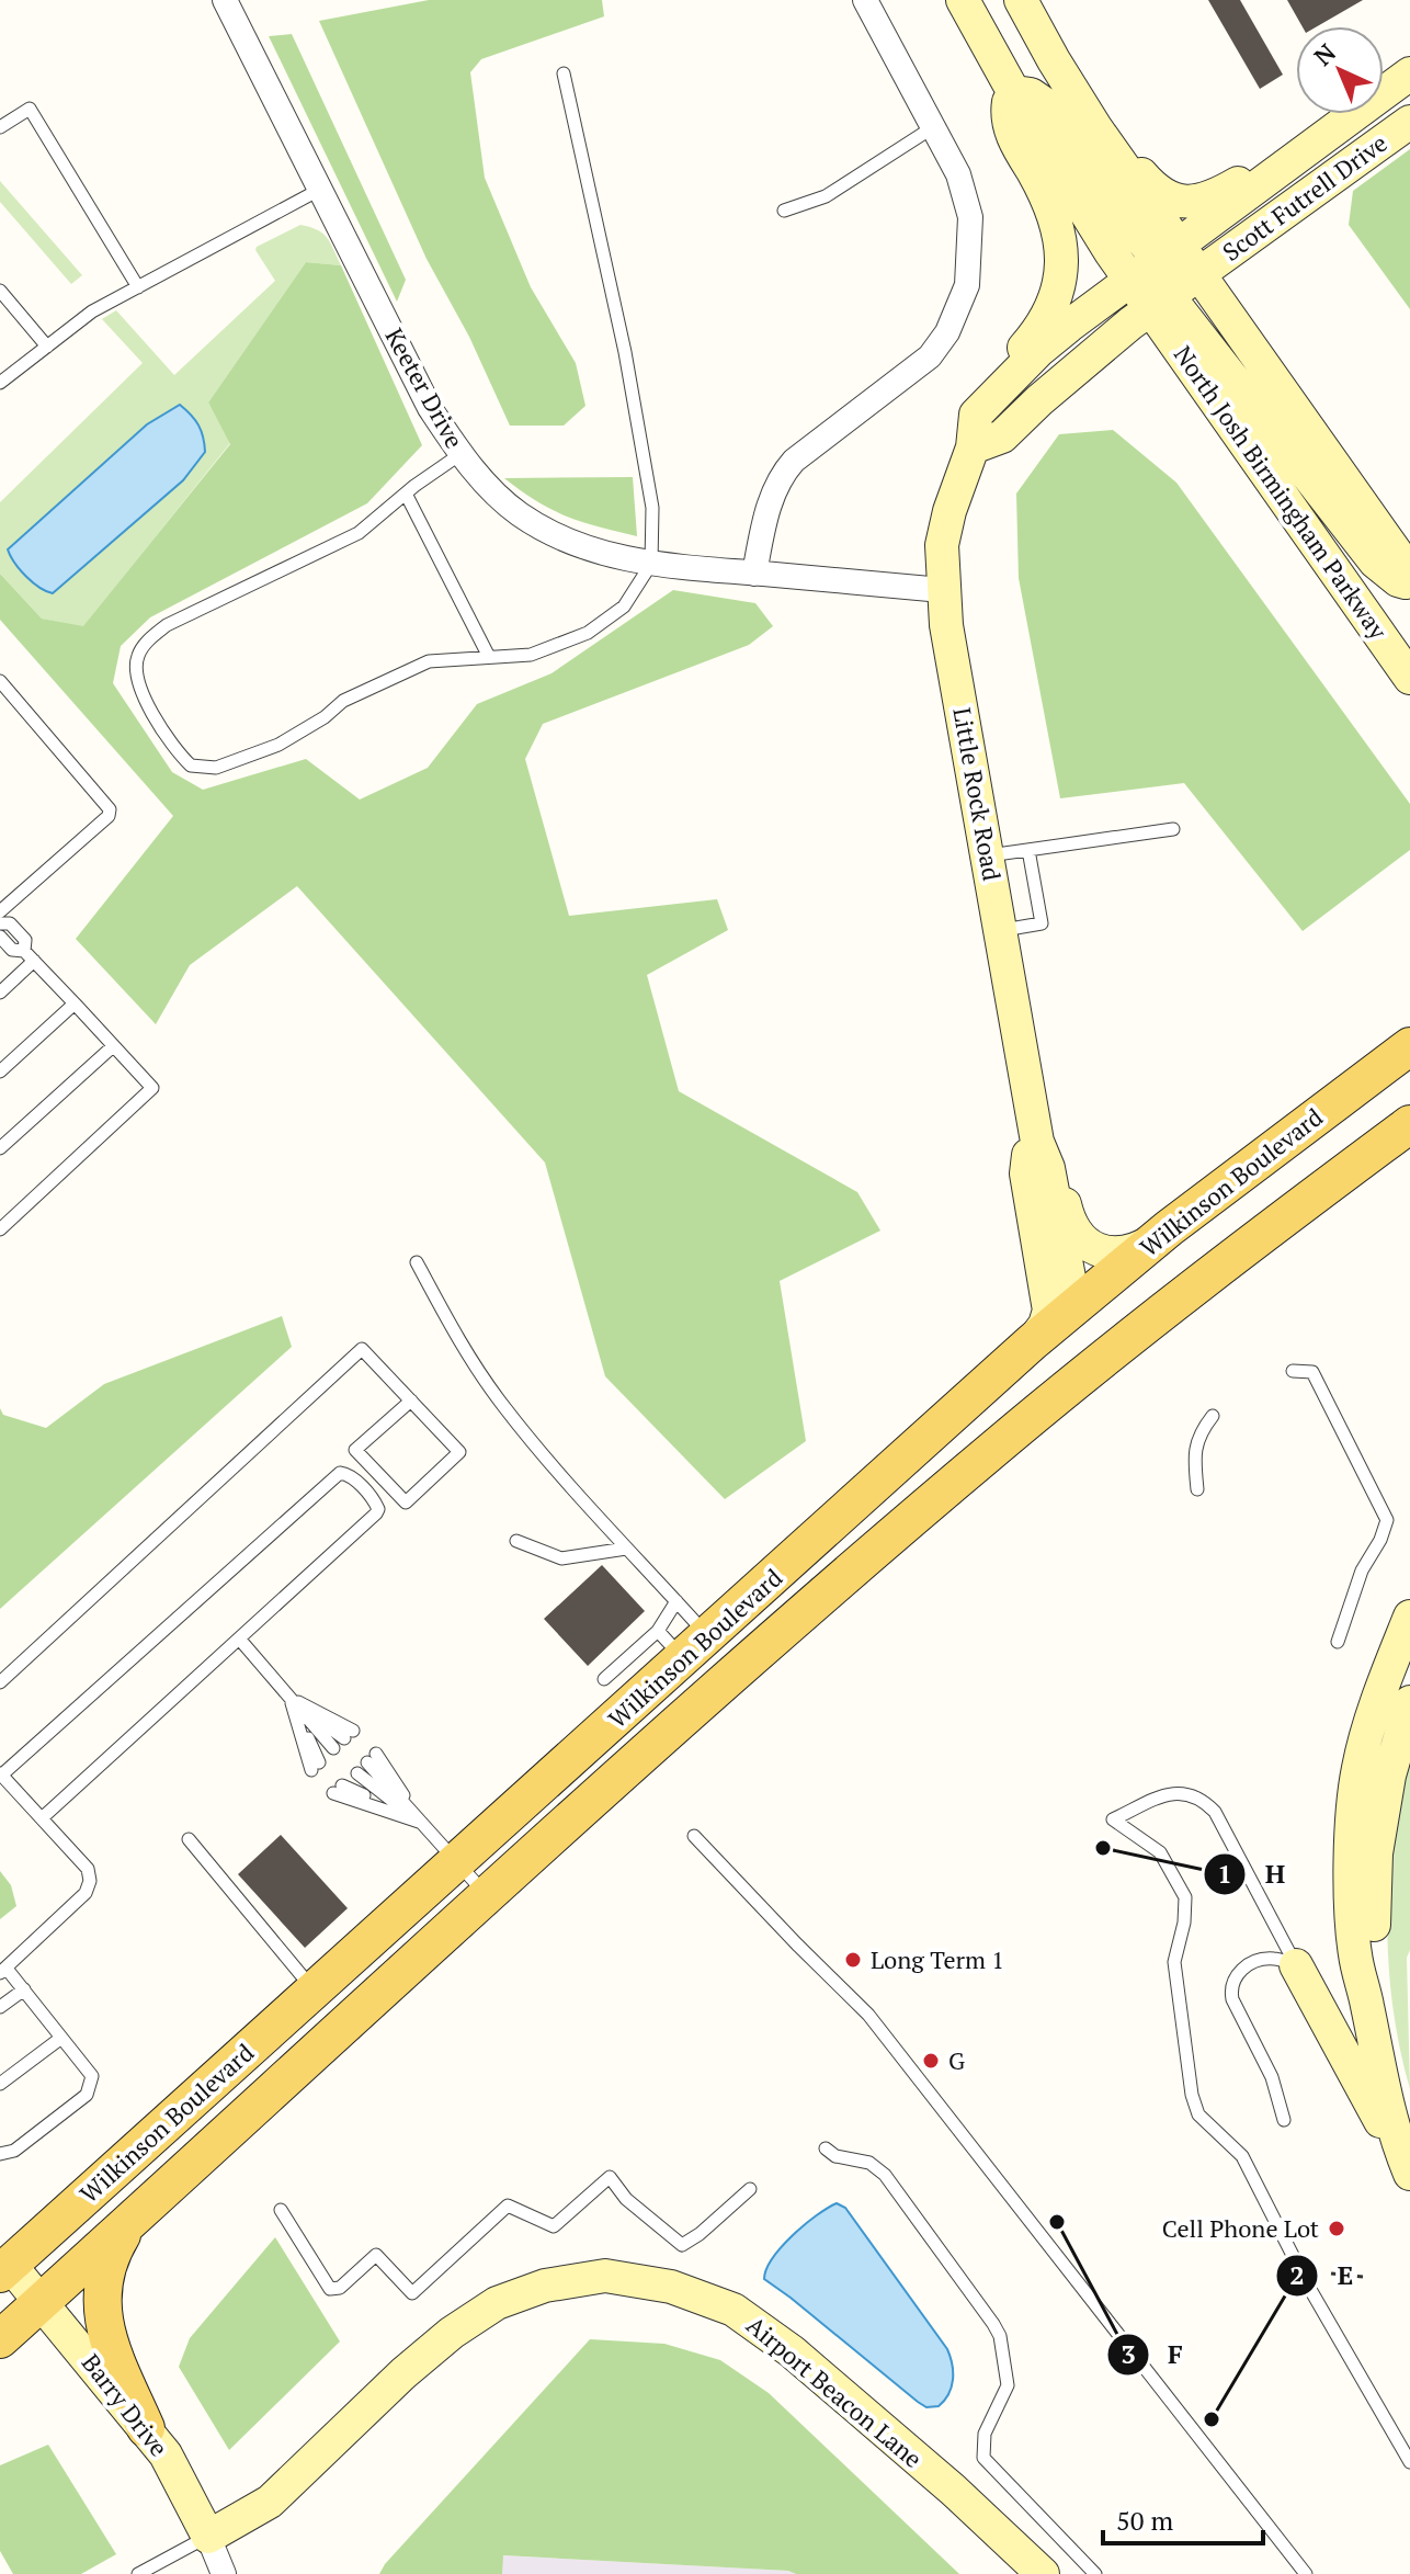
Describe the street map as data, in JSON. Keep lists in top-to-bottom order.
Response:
{
  "streets": {
    "main road": ["Wilkinson Boulevard"],
    "street": [
      "Scott Futrell Drive",
      "Keeter Drive",
      "North Josh Birmingham Parkway",
      "Little Rock Road",
      "Airport Beacon Lane",
      "Barry Drive"
    ]
  },
  "crossings": [
    ["Scott Futrell Drive", "North Josh Birmingham Parkway"],
    ["Scott Futrell Drive", "Little Rock Road"],
    ["Keeter Drive", "Little Rock Road"],
    ["North Josh Birmingham Parkway", "Little Rock Road"],
    ["Little Rock Road", "Wilkinson Boulevard"],
    ["Wilkinson Boulevard", "Barry Drive"],
    ["Airport Beacon Lane", "Barry Drive"]
  ],
  "places": [
    "H",
    "Long Term 1",
    "G",
    "F",
    "Cell Phone Lot",
    "E"
  ],
  "scale_bar": "50 m",
  "north": "top left"
}
